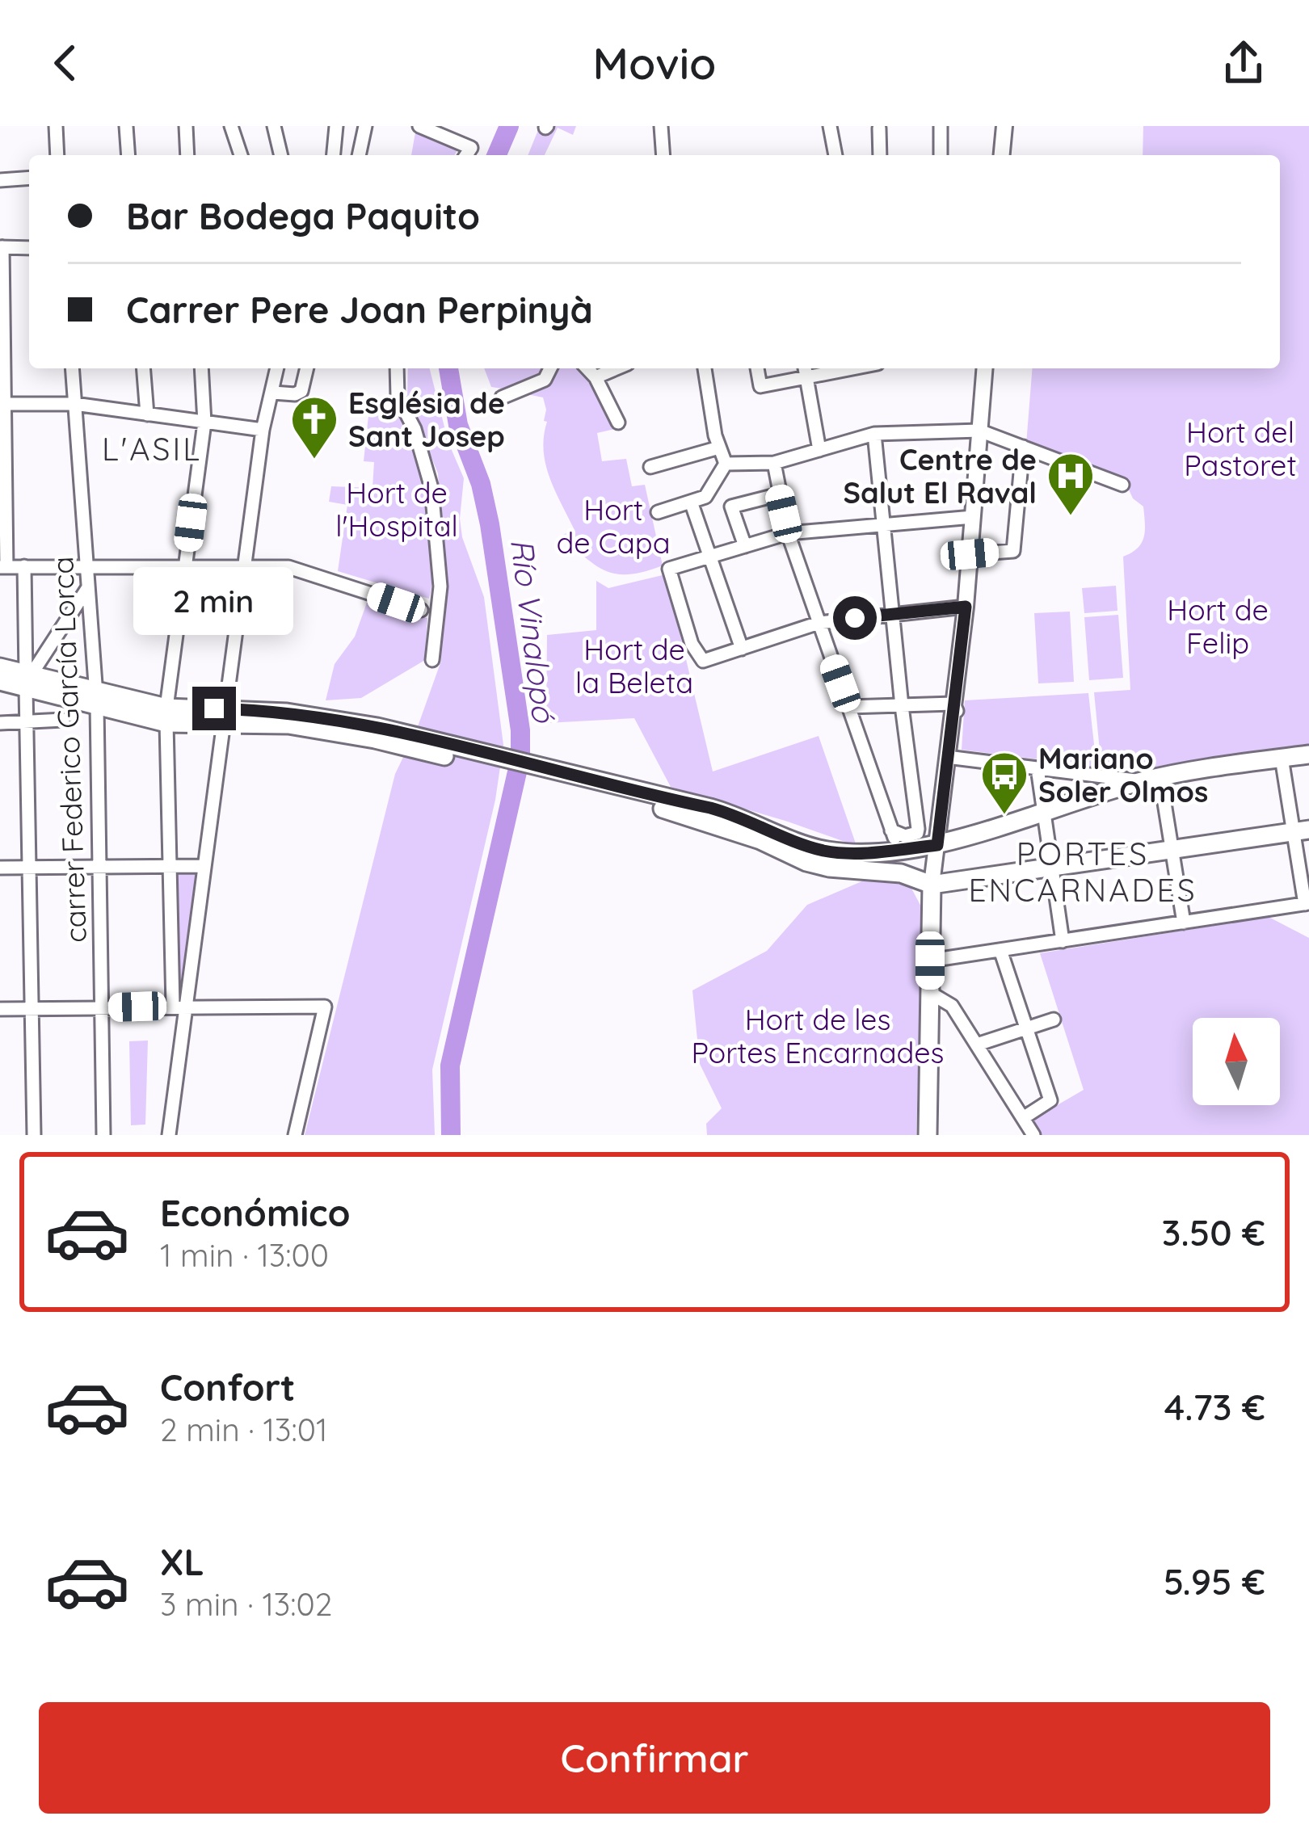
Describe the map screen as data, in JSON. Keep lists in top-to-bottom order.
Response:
{
  "streets": {
    "street": ["carrer Federico García Lorca"]
  },
  "districts": ["L'ASIL", "PORTES ENCARNADES"],
  "water": ["Río Vinalopó"],
  "parks": [
    "Hort del Pastoret",
    "Hort de l'Hospital",
    "Hort de Capa",
    "Hort de Felip",
    "Hort de la Beleta",
    "Hort de les Portes Encarnades"
  ],
  "places": {
    "church": ["Església de Sant Josep"],
    "hospital": ["Centre de Salut El Raval"],
    "bus stop": ["Mariano Soler Olmos"]
  },
  "north": "top",
  "page": {
    "header": "Movio",
    "banner": ["Bar Bodega Paquito", "Carrer Pere Joan Perpinyà"],
    "bubble": "2 min",
    "list": [
      {
        "name": "Económico",
        "note": "1 min · 13:00",
        "value": "3.50 €"
      },
      {
        "name": "Confort",
        "note": "2 min · 13:01",
        "value": "4.73 €"
      },
      {
        "name": "XL",
        "note": "3 min · 13:02",
        "value": "5.95 €"
      }
    ],
    "buttons": "Confirmar"
  }
}
